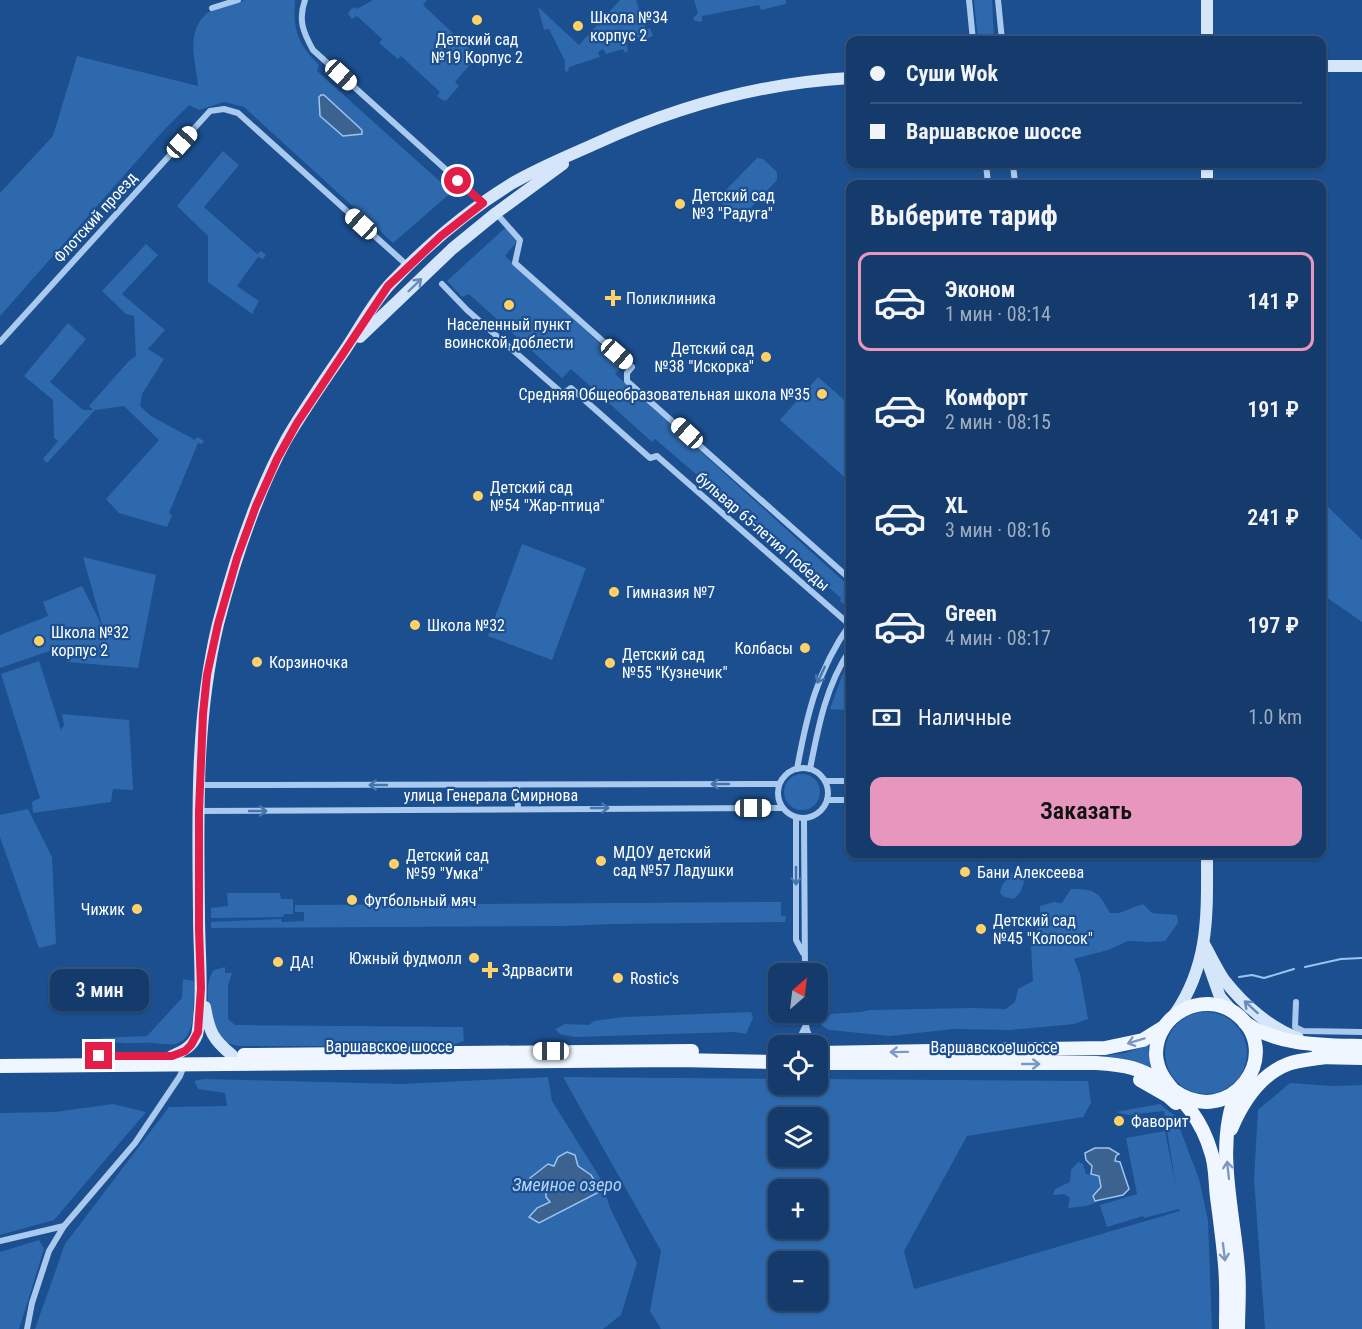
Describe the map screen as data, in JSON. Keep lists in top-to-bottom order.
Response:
{
  "streets": {
    "main road": ["Варшавское шоссе"],
    "street": ["Флотский проезд", "бульвар 65-летия Победы", "улица Генерала Смирнова"]
  },
  "water": ["Змеиное озеро"],
  "places": {
    "other": [
      "Детский сад №19 Корпус 2",
      "Школа №34 корпус 2",
      "Детский сад №3 \"Радуга\"",
      "Населенный пункт воинской доблести",
      "Детский сад №38 \"Искорка\"",
      "Средняя Общеобразовательная школа №35",
      "Детский сад №54 \"Жар-птица\"",
      "Гимназия №7",
      "Школа №32",
      "Школа №32 корпус 2",
      "Колбасы",
      "Корзиночка",
      "Детский сад №55 \"Кузнечик\"",
      "МДОУ детский сад №57 Ладушки",
      "Детский сад №59 \"Умка\"",
      "Бани Алексеева",
      "Футбольный мяч",
      "Чижик",
      "Детский сад №45 \"Колосок\"",
      "Южный фудмолл",
      "ДА!",
      "Rostic's",
      "Фаворит"
    ],
    "health": ["Поликлиника", "Здрвасити"]
  },
  "north": "top right",
  "page": {
    "banner": ["Суши Wok", "Варшавское шоссе"],
    "heading": "Выберите тариф",
    "list": [
      {
        "name": "Эконом",
        "note": "1 мин · 08:14",
        "value": "141 ₽"
      },
      {
        "name": "Комфорт",
        "note": "2 мин · 08:15",
        "value": "191 ₽"
      },
      {
        "name": "XL",
        "note": "3 мин · 08:16",
        "value": "241 ₽"
      },
      {
        "name": "Green",
        "note": "4 мин · 08:17",
        "value": "197 ₽"
      }
    ],
    "pay": ["Наличные", "1.0 km"],
    "buttons": "Заказать",
    "map_buttons": ["+", "−"],
    "bubble": "3 мин"
  }
}
